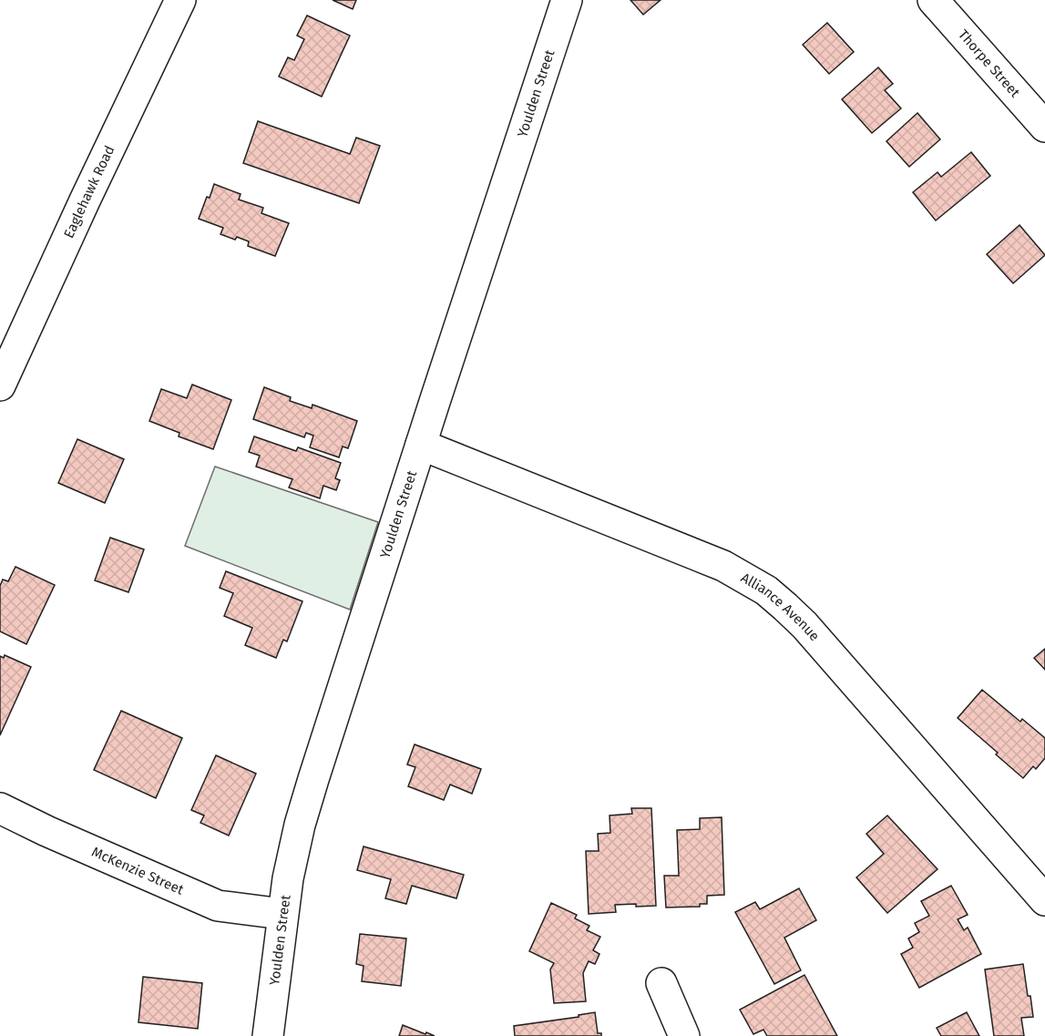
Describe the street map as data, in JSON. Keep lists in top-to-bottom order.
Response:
{
  "streets": {
    "street": [
      "Thorpe Street",
      "Youlden Street",
      "Eaglehawk Road",
      "Alliance Avenue",
      "McKenzie Street"
    ]
  },
  "crossings": [
    ["Youlden Street", "Alliance Avenue"],
    ["Youlden Street", "McKenzie Street"]
  ]
}
